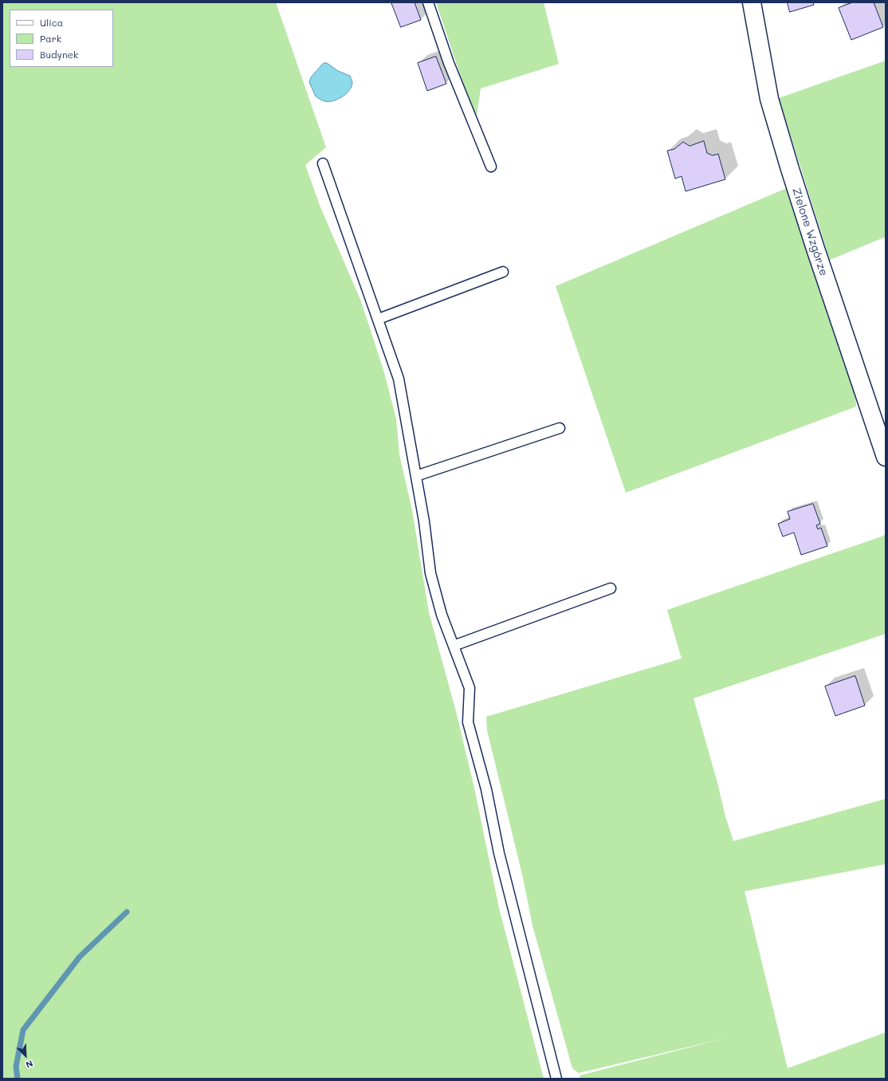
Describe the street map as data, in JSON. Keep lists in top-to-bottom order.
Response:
{
  "streets": {
    "street": ["Zielone Wzgórze"]
  },
  "legend": ["Ulica", "Park", "Budynek"],
  "north": "bottom right"
}
